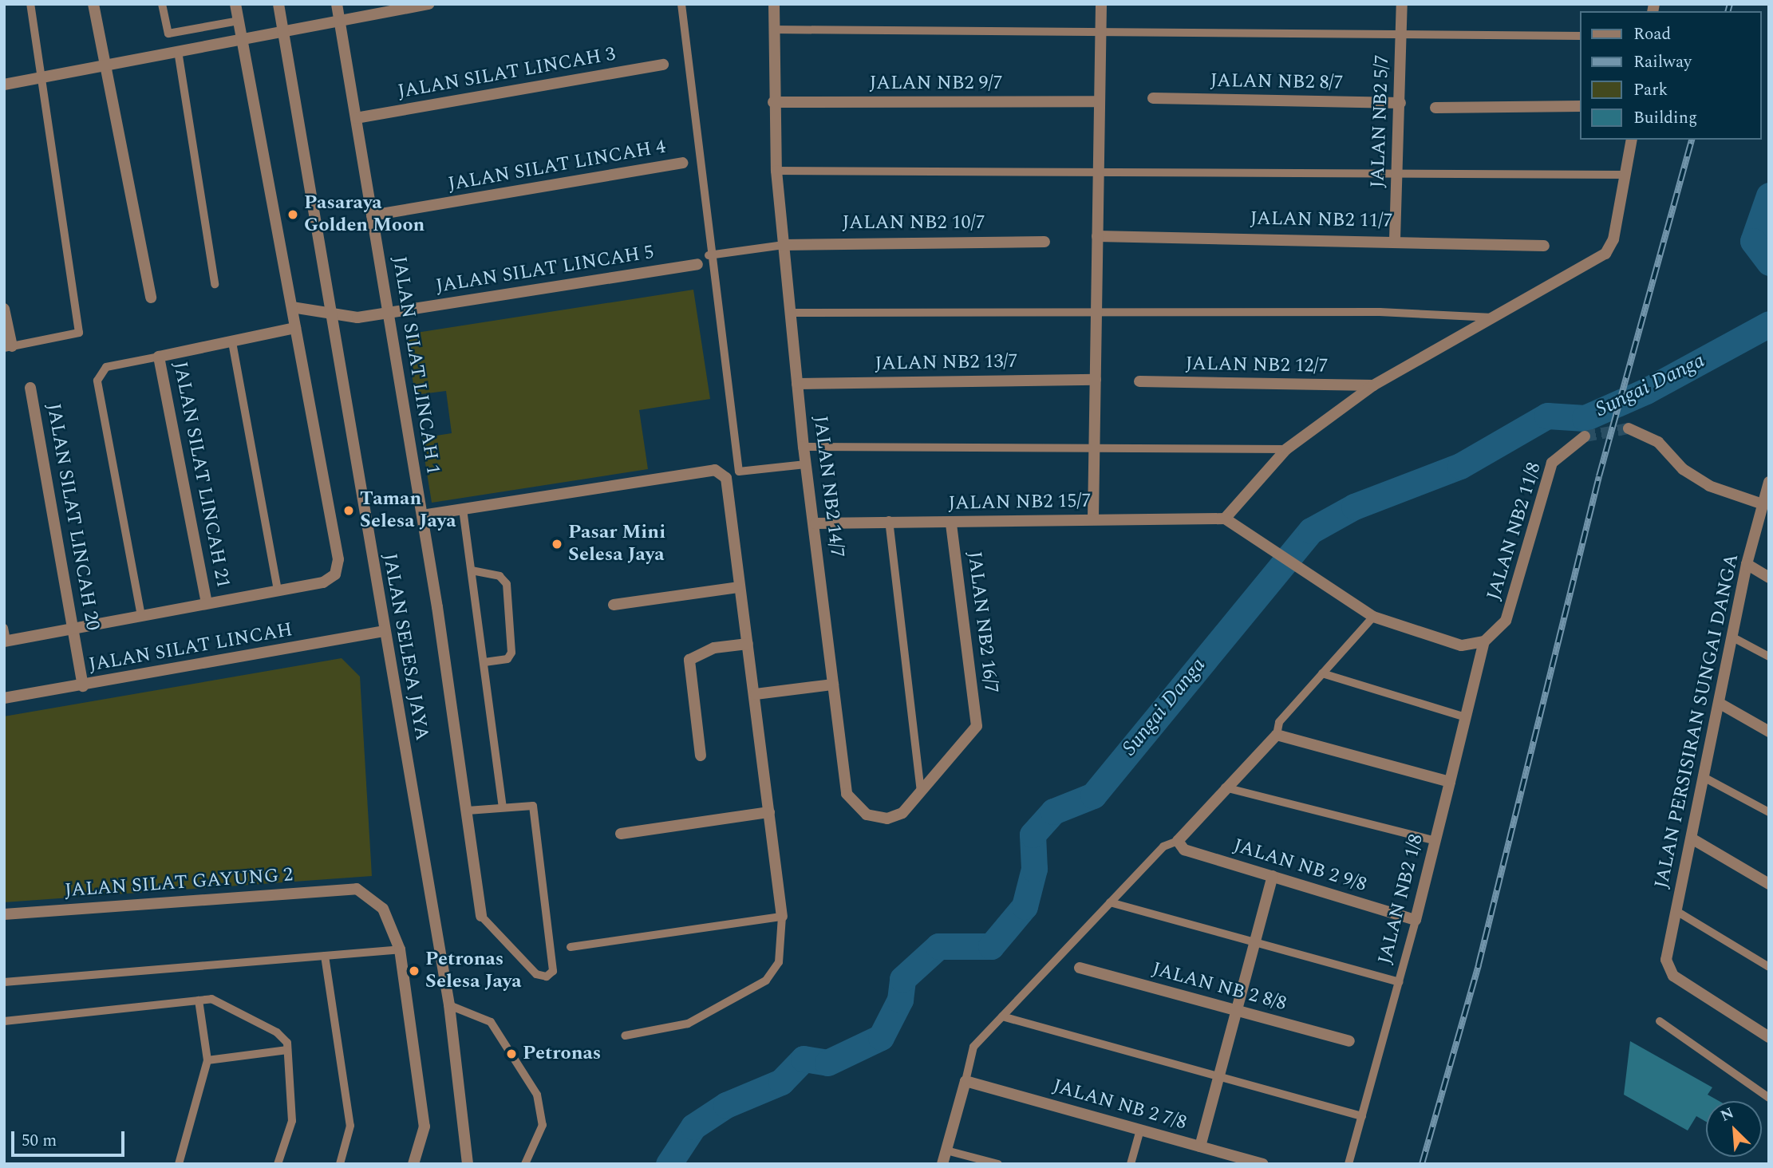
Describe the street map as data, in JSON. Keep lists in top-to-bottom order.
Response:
{
  "streets": {
    "street": [
      "JALAN SILAT LINCAH 3",
      "JALAN NB2 8/7",
      "JALAN NB2 9/7",
      "JALAN NB2 5/7",
      "JALAN SILAT LINCAH 4",
      "JALAN NB2 11/7",
      "JALAN NB2 10/7",
      "JALAN SILAT LINCAH 5",
      "JALAN NB2 13/7",
      "JALAN SILAT LINCAH 1",
      "JALAN NB2 12/7",
      "JALAN SILAT LINCAH 21",
      "JALAN NB2 14/7",
      "JALAN NB2 15/7",
      "JALAN SILAT LINCAH 20",
      "JALAN NB2 11/8",
      "JALAN NB2 16/7",
      "JALAN SELESA JAYA",
      "JALAN SILAT LINCAH",
      "JALAN PERSISIRAN SUNGAI DANGA",
      "JALAN NB 2 9/8",
      "JALAN SILAT GAYUNG 2",
      "JALAN NB2 1/8",
      "JALAN NB 2 8/8",
      "JALAN NB 2 7/8"
    ]
  },
  "crossings": [
    ["JALAN SILAT LINCAH 3", "JALAN SILAT LINCAH 1"],
    ["JALAN NB2 8/7", "JALAN NB2 5/7"],
    ["JALAN NB2 9/7", "JALAN NB2 14/7"],
    ["JALAN NB2 5/7", "JALAN NB2 11/7"],
    ["JALAN SILAT LINCAH 4", "JALAN SILAT LINCAH 1"],
    ["JALAN NB2 10/7", "JALAN NB2 14/7"],
    ["JALAN SILAT LINCAH 5", "JALAN SILAT LINCAH 1"],
    ["JALAN SILAT LINCAH 5", "JALAN SELESA JAYA"],
    ["JALAN NB2 13/7", "JALAN NB2 14/7"],
    ["JALAN NB2 14/7", "JALAN NB2 15/7"],
    ["JALAN NB2 14/7", "JALAN NB2 16/7"],
    ["JALAN NB2 15/7", "JALAN NB2 16/7"],
    ["JALAN SILAT LINCAH 20", "JALAN SILAT LINCAH"],
    ["JALAN NB2 11/8", "JALAN NB2 1/8"],
    ["JALAN SELESA JAYA", "JALAN SILAT LINCAH"],
    ["JALAN NB 2 9/8", "JALAN NB2 1/8"]
  ],
  "water": ["Sungai Danga"],
  "places": [
    "Pasaraya Golden Moon",
    "Taman Selesa Jaya",
    "Pasar Mini Selesa Jaya",
    "Petronas Selesa Jaya",
    "Petronas"
  ],
  "legend": [
    "Road",
    "Railway",
    "Park",
    "Building"
  ],
  "scale_bar": "50 m",
  "north": "top left"
}
